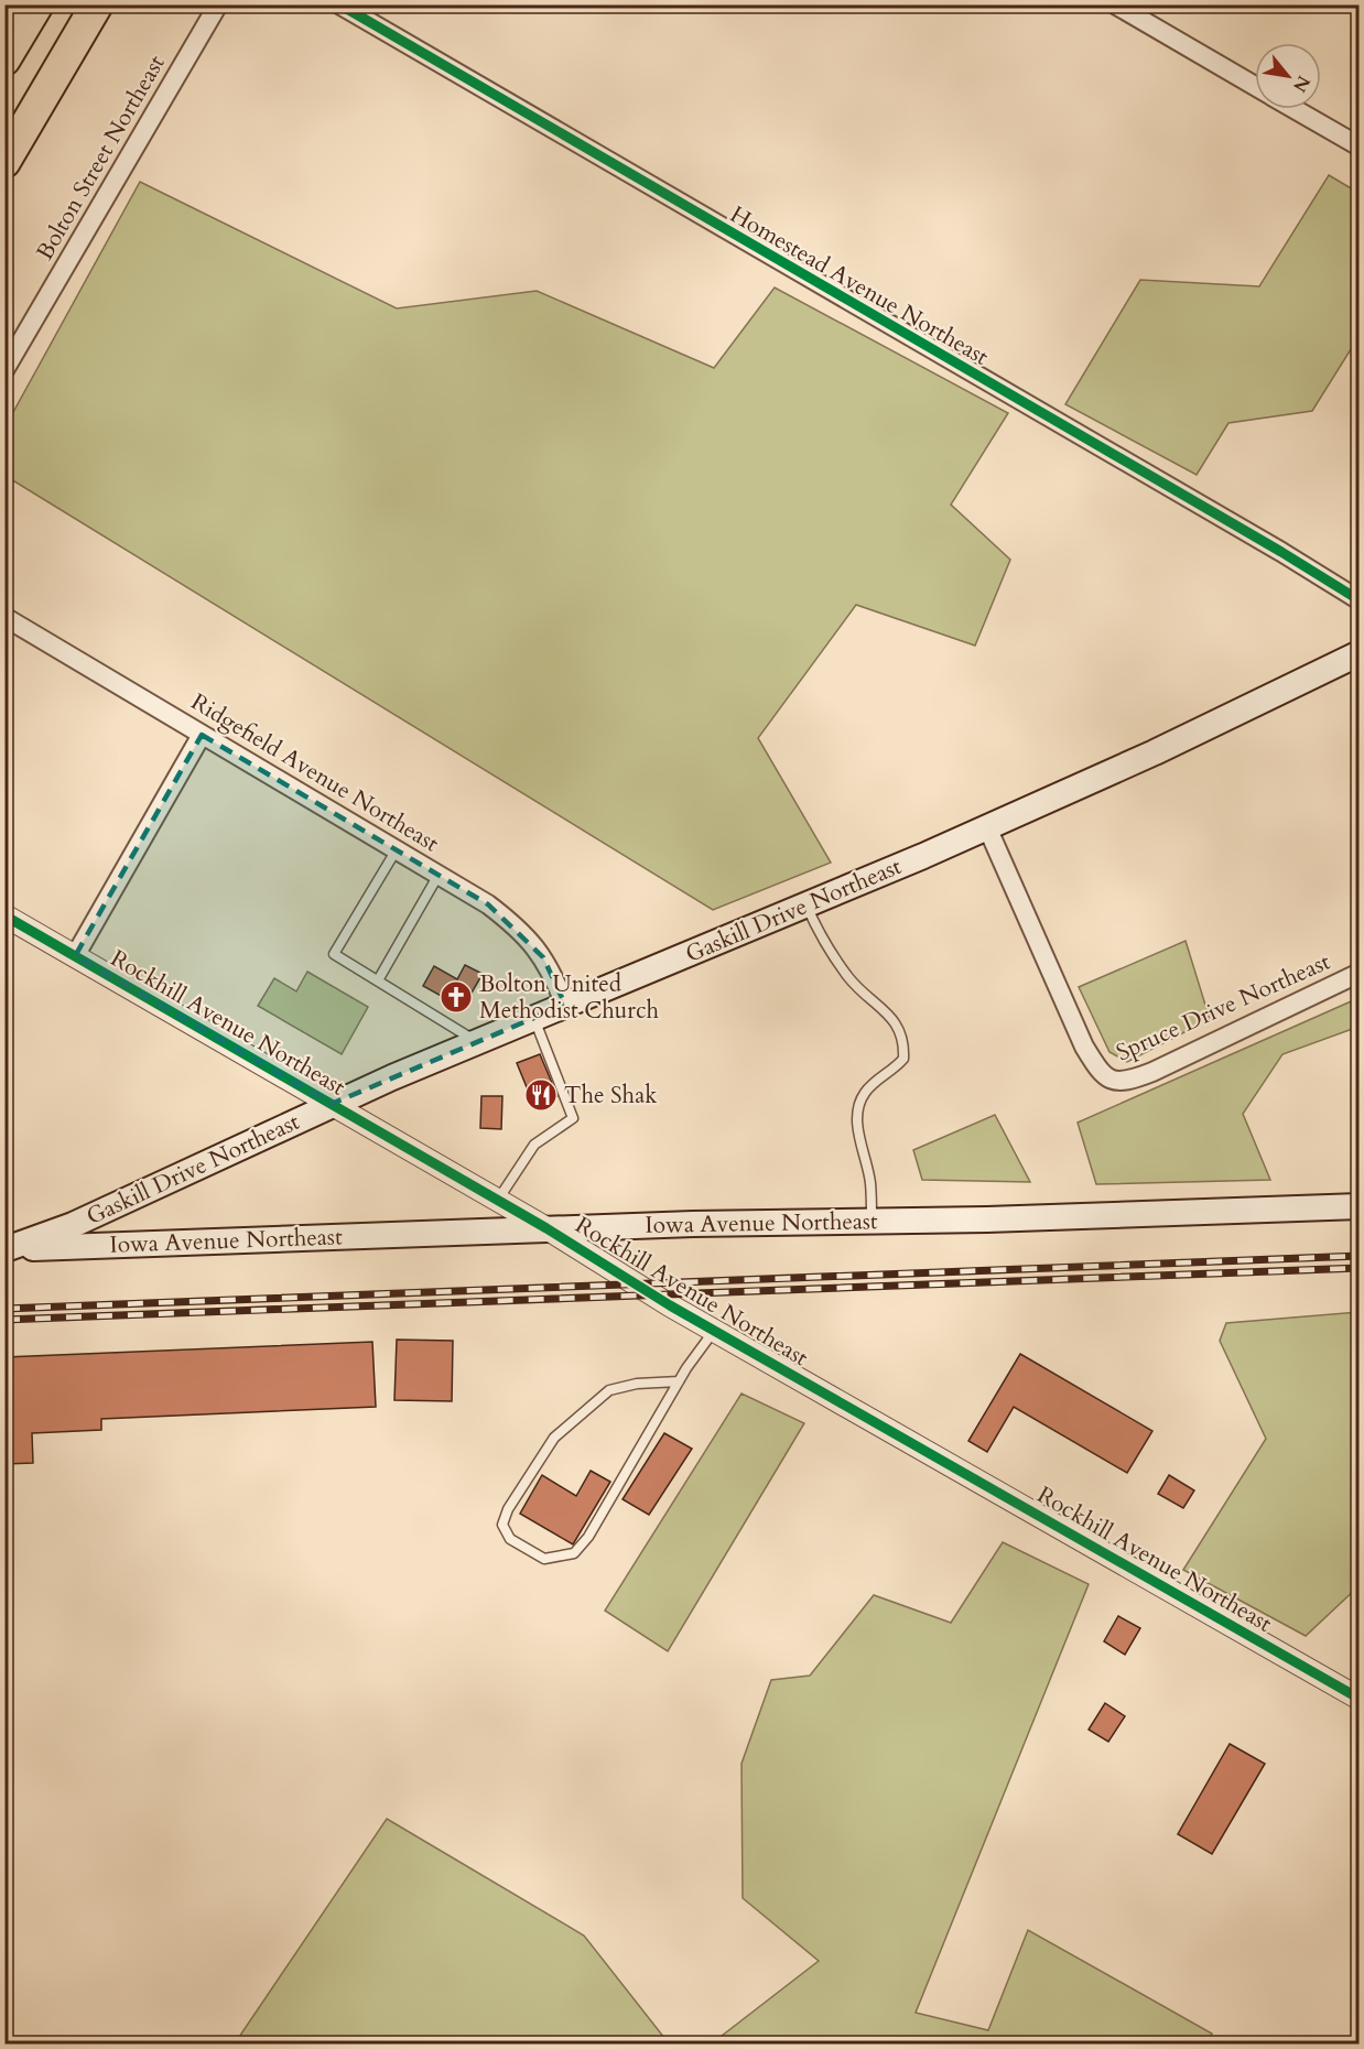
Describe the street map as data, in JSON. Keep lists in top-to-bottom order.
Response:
{
  "streets": {
    "main road": ["Gaskill Drive Northeast", "Iowa Avenue Northeast"],
    "street": [
      "Bolton Street Northeast",
      "Homestead Avenue Northeast",
      "Ridgefield Avenue Northeast",
      "Spruce Drive Northeast",
      "Rockhill Avenue Northeast"
    ]
  },
  "crossings": [
    ["Ridgefield Avenue Northeast", "Gaskill Drive Northeast"],
    ["Gaskill Drive Northeast", "Spruce Drive Northeast"],
    ["Gaskill Drive Northeast", "Rockhill Avenue Northeast"],
    ["Gaskill Drive Northeast", "Iowa Avenue Northeast"],
    ["Rockhill Avenue Northeast", "Iowa Avenue Northeast"]
  ],
  "places": {
    "church": ["Bolton United Methodist Church"],
    "restaurant": ["The Shak"]
  },
  "north": "bottom right"
}
